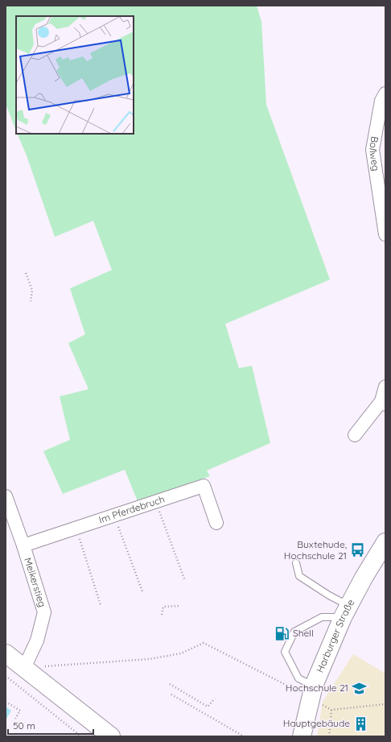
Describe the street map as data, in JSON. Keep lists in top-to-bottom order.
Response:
{
  "streets": {
    "street": [
      "Bollweg",
      "Im Pferdebruch",
      "Melkerstieg",
      "Harburger Straße"
    ]
  },
  "crossings": [
    ["Im Pferdebruch", "Melkerstieg"]
  ],
  "places": {
    "bus stop": ["Buxtehude, Hochschule 21"],
    "fuel station": ["Shell"],
    "school or university": ["Hochschule 21"],
    "building": ["Hauptgebäude"]
  },
  "scale_bar": "50 m"
}
